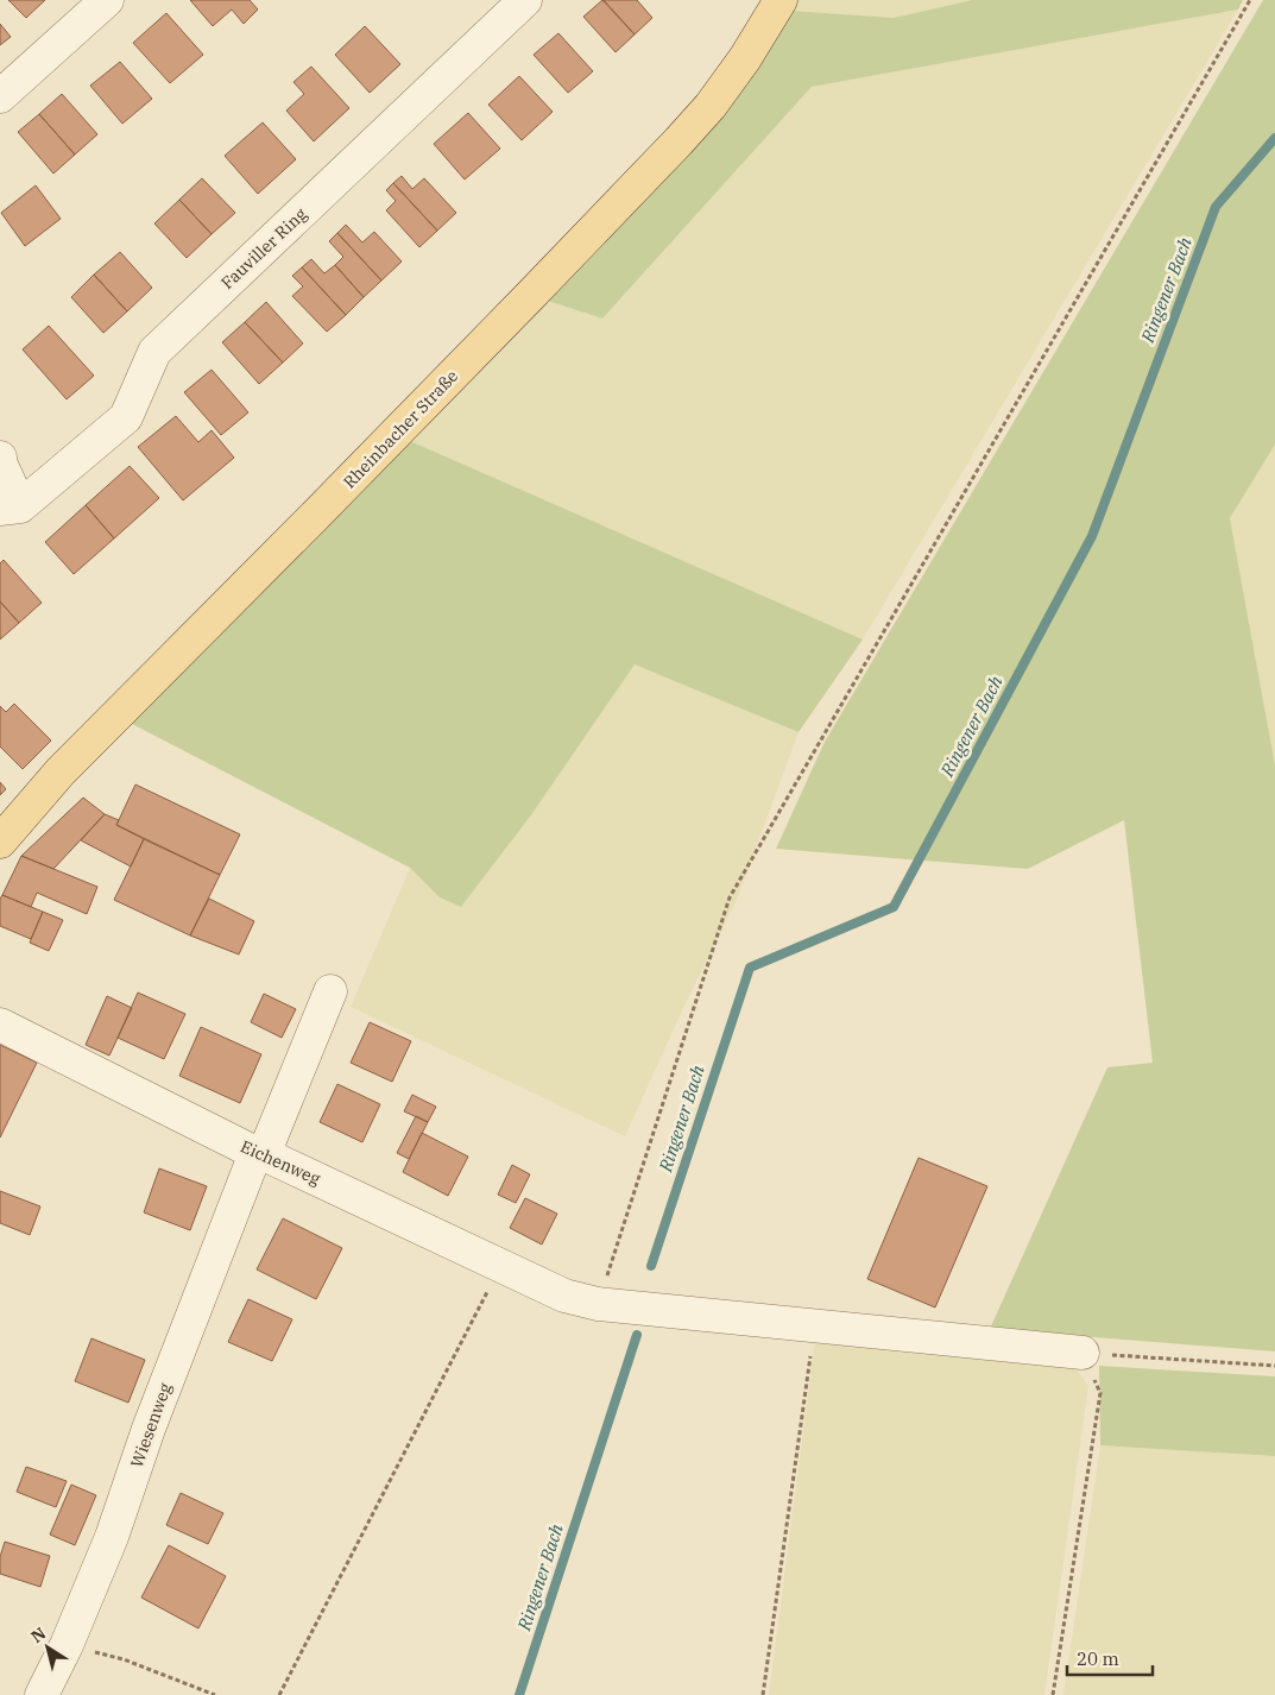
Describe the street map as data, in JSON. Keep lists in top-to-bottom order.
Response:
{
  "streets": {
    "main road": ["Rheinbacher Straße"],
    "street": ["Fauviller Ring", "Eichenweg", "Wiesenweg"]
  },
  "crossings": [
    ["Eichenweg", "Wiesenweg"]
  ],
  "water": ["Ringener Bach"],
  "scale_bar": "20 m",
  "north": "top left"
}
